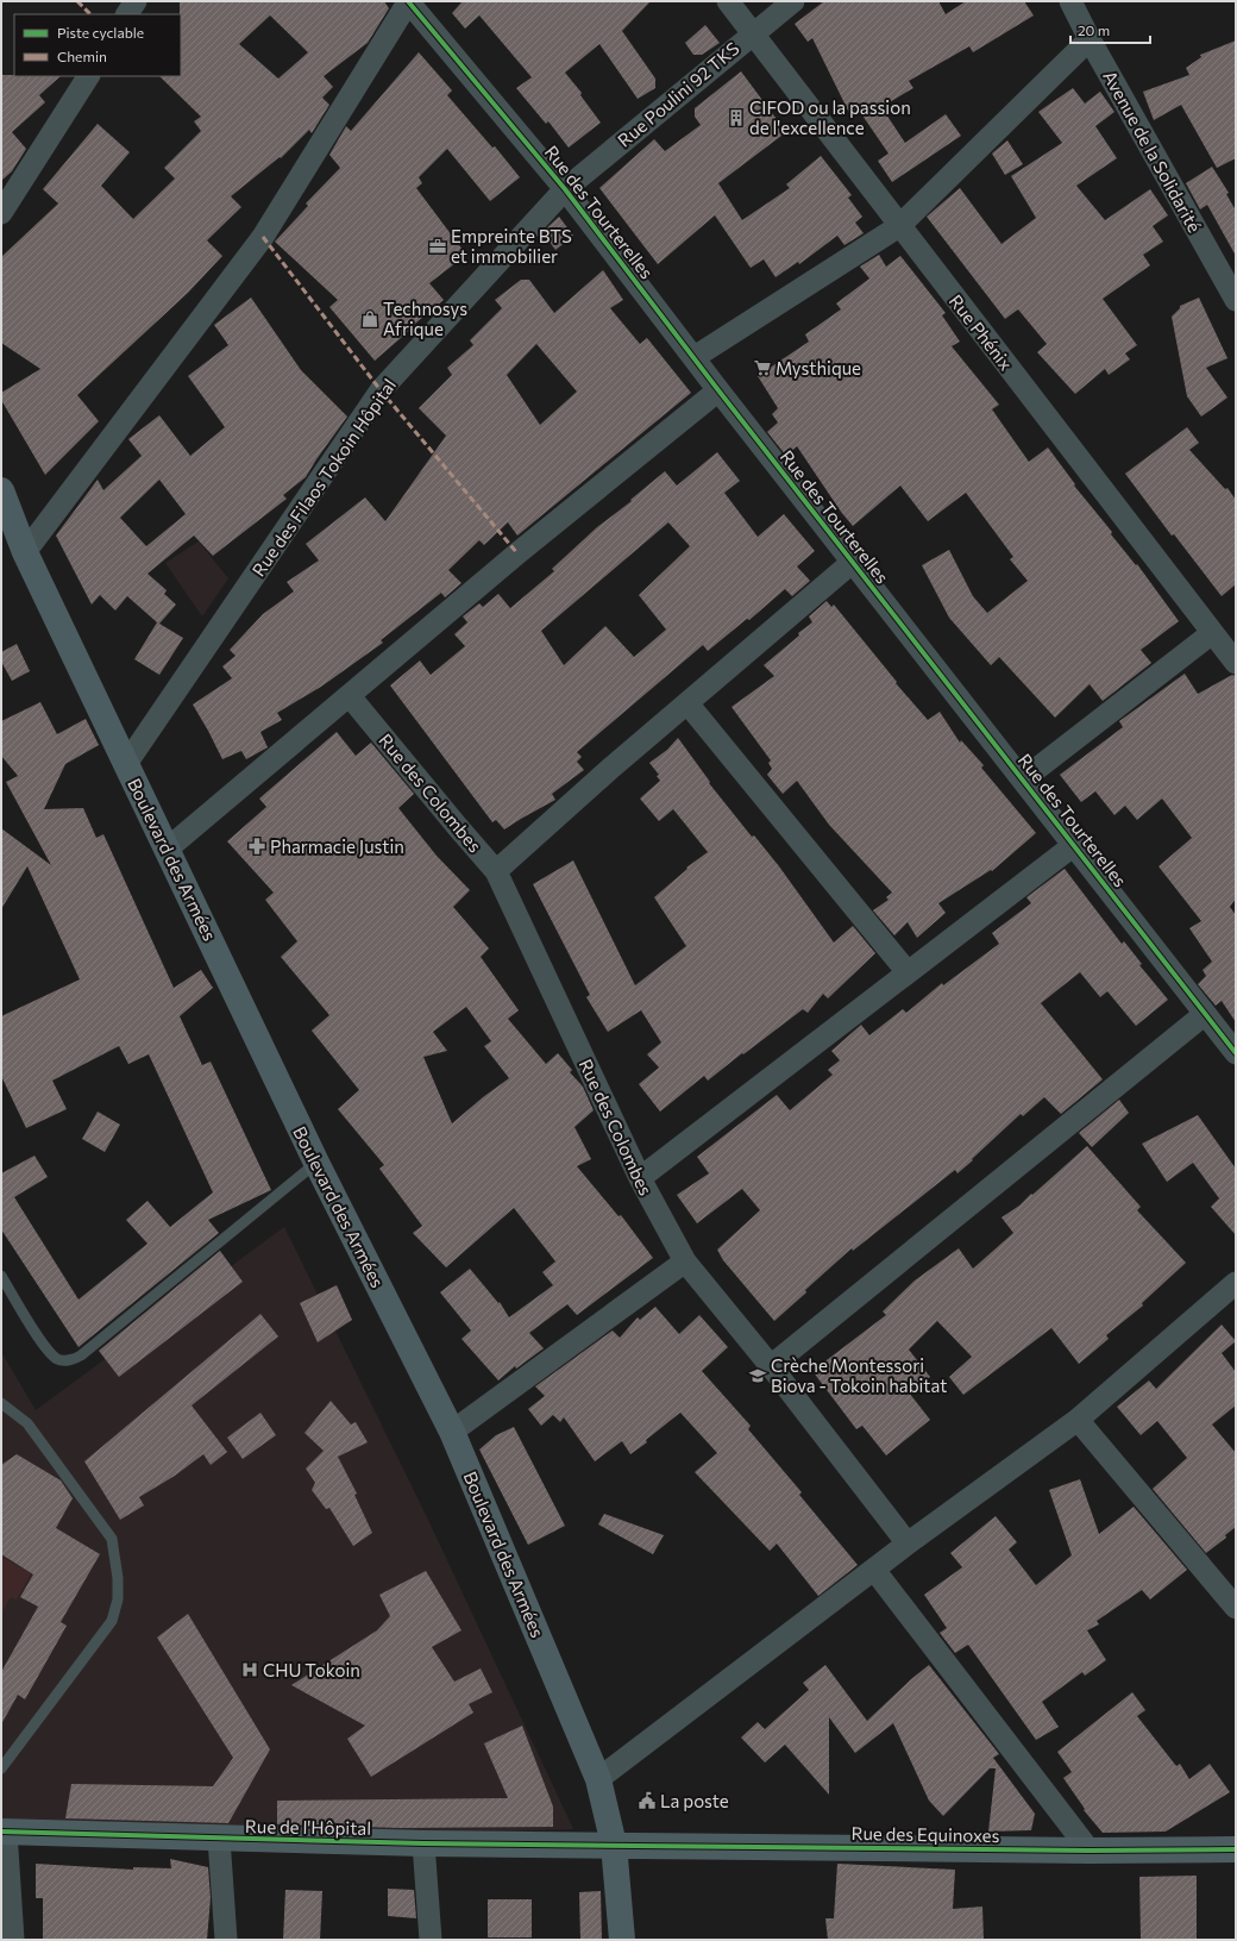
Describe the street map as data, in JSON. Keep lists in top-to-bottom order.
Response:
{
  "streets": {
    "main road": ["Boulevard des Armées", "Rue de l'Hôpital", "Rue des Equinoxes"],
    "street": [
      "Rue Poulini 92 TKS",
      "Avenue de la Solidarité",
      "Rue des Tourterelles",
      "Rue Phénix",
      "Rue des Filaos Tokoin Hôpital",
      "Rue des Colombes"
    ]
  },
  "crossings": [
    ["Rue Poulini 92 TKS", "Rue des Tourterelles"],
    ["Rue Poulini 92 TKS", "Rue Phénix"],
    ["Rue Poulini 92 TKS", "Rue des Filaos Tokoin Hôpital"],
    ["Rue des Tourterelles", "Rue des Filaos Tokoin Hôpital"],
    ["Rue des Filaos Tokoin Hôpital", "Boulevard des Armées"],
    ["Boulevard des Armées", "Rue de l'Hôpital"],
    ["Boulevard des Armées", "Rue des Equinoxes"],
    ["Rue de l'Hôpital", "Rue des Equinoxes"]
  ],
  "places": {
    "building": ["CIFOD ou la passion de l'excellence"],
    "office": ["Empreinte BTS et immobilier"],
    "shop": ["Technosys Afrique"],
    "supermarket": ["Mysthique"],
    "pharmacy": ["Pharmacie Justin"],
    "school or university": ["Crèche Montessori Biova - Tokoin habitat"],
    "hospital": ["CHU Tokoin"],
    "public building": ["La poste"]
  },
  "legend": ["Piste cyclable", "Chemin"],
  "scale_bar": "20 m"
}
